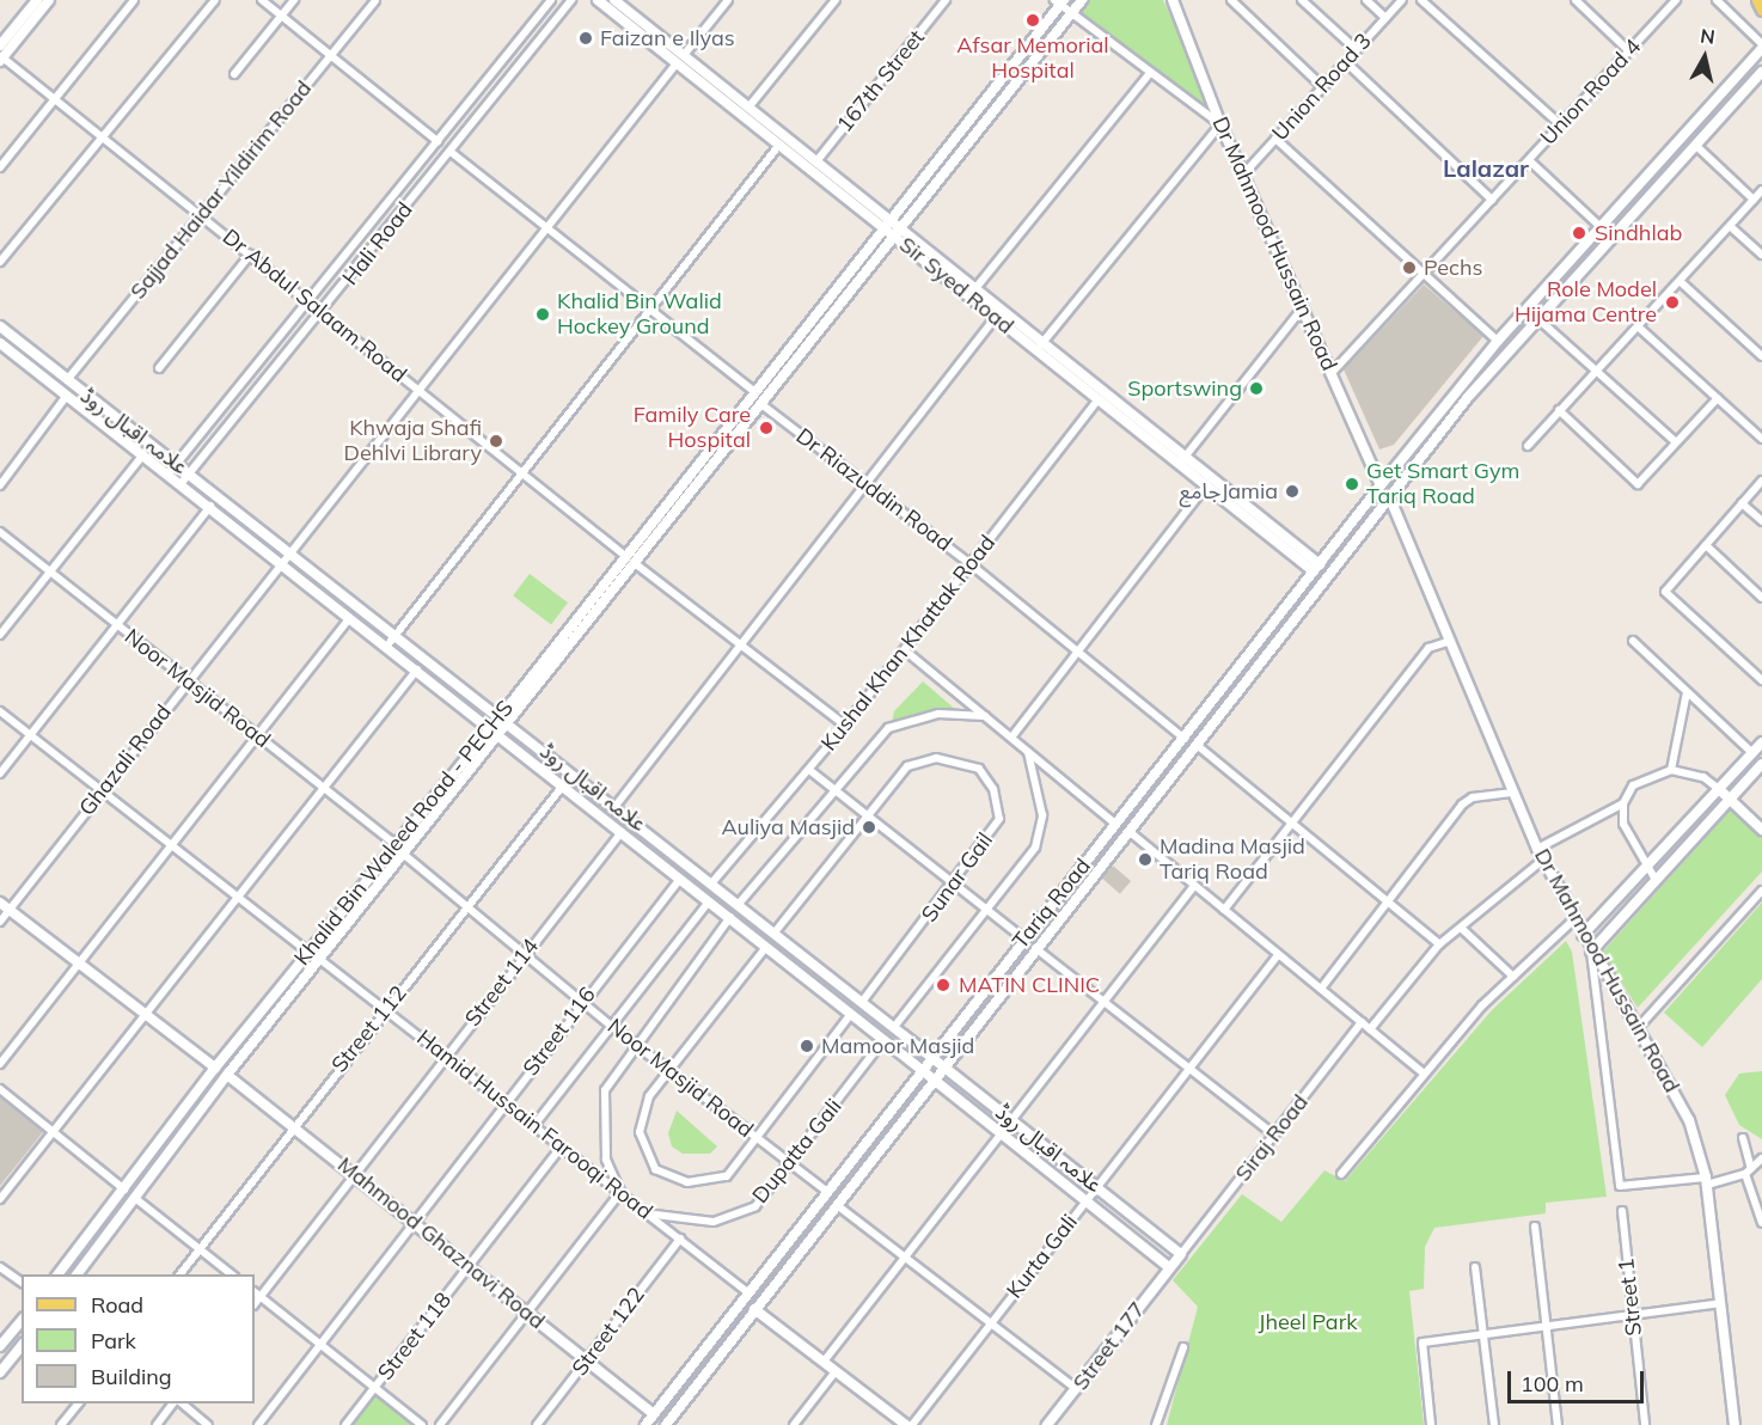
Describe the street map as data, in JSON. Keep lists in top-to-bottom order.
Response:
{
  "streets": {
    "main road": [
      "Dr Mahmood Hussain Road",
      "Sir Syed Road",
      "علامہ اقبال روڈ",
      "Khalid Bin Waleed Road - PECHS",
      "Tariq Road"
    ],
    "street": [
      "167th Street",
      "Union Road 3",
      "Union Road 4",
      "Sajjad Haidar Yildirim Road",
      "Hali Road",
      "Dr Abdul Salaam Road",
      "Dr Riazuddin Road",
      "Kushal Khan Khattak Road",
      "Noor Masjid Road",
      "Ghazali Road",
      "Sunar Gail",
      "Street 114",
      "Street 112",
      "Street 116",
      "Hamid Hussain Farooqi Road",
      "Siraj Road",
      "Dupatta Gali",
      "Mahmood Ghaznavi Road",
      "Kurta Gali",
      "Street 1",
      "Street 122",
      "Street 118",
      "Street 177"
    ]
  },
  "crossings": [
    ["167th Street", "Sir Syed Road"],
    ["Union Road 3", "Dr Mahmood Hussain Road"],
    ["Union Road 4", "Dr Mahmood Hussain Road"],
    ["Sajjad Haidar Yildirim Road", "Dr Abdul Salaam Road"],
    ["Sajjad Haidar Yildirim Road", "علامہ اقبال روڈ"],
    ["Hali Road", "Dr Abdul Salaam Road"],
    ["Hali Road", "علامہ اقبال روڈ"],
    ["Dr Mahmood Hussain Road", "Tariq Road"],
    ["Sir Syed Road", "Kushal Khan Khattak Road"],
    ["Sir Syed Road", "Ghazali Road"],
    ["Sir Syed Road", "Khalid Bin Waleed Road - PECHS"],
    ["Sir Syed Road", "Tariq Road"],
    ["Dr Abdul Salaam Road", "Ghazali Road"],
    ["Dr Abdul Salaam Road", "Khalid Bin Waleed Road - PECHS"],
    ["علامہ اقبال روڈ", "Kushal Khan Khattak Road"],
    ["علامہ اقبال روڈ", "Ghazali Road"],
    ["علامہ اقبال روڈ", "Khalid Bin Waleed Road - PECHS"],
    ["علامہ اقبال روڈ", "Sunar Gail"],
    ["علامہ اقبال روڈ", "Tariq Road"],
    ["علامہ اقبال روڈ", "Street 114"],
    ["علامہ اقبال روڈ", "Street 112"],
    ["علامہ اقبال روڈ", "Street 116"],
    ["علامہ اقبال روڈ", "Siraj Road"],
    ["علامہ اقبال روڈ", "Dupatta Gali"],
    ["علامہ اقبال روڈ", "Kurta Gali"],
    ["علامہ اقبال روڈ", "Street 177"],
    ["Dr Riazuddin Road", "Kushal Khan Khattak Road"],
    ["Dr Riazuddin Road", "Khalid Bin Waleed Road - PECHS"],
    ["Dr Riazuddin Road", "Tariq Road"],
    ["Noor Masjid Road", "Ghazali Road"],
    ["Noor Masjid Road", "Khalid Bin Waleed Road - PECHS"],
    ["Noor Masjid Road", "Tariq Road"],
    ["Noor Masjid Road", "Street 114"],
    ["Noor Masjid Road", "Street 112"],
    ["Noor Masjid Road", "Street 116"],
    ["Noor Masjid Road", "Dupatta Gali"],
    ["Khalid Bin Waleed Road - PECHS", "Hamid Hussain Farooqi Road"],
    ["Khalid Bin Waleed Road - PECHS", "Mahmood Ghaznavi Road"],
    ["Tariq Road", "Hamid Hussain Farooqi Road"],
    ["Tariq Road", "Mahmood Ghaznavi Road"],
    ["Street 114", "Hamid Hussain Farooqi Road"],
    ["Street 114", "Mahmood Ghaznavi Road"],
    ["Street 112", "Hamid Hussain Farooqi Road"],
    ["Street 112", "Mahmood Ghaznavi Road"],
    ["Street 116", "Hamid Hussain Farooqi Road"],
    ["Street 116", "Mahmood Ghaznavi Road"],
    ["Hamid Hussain Farooqi Road", "Dupatta Gali"],
    ["Hamid Hussain Farooqi Road", "Street 122"],
    ["Hamid Hussain Farooqi Road", "Street 118"],
    ["Siraj Road", "Street 177"],
    ["Mahmood Ghaznavi Road", "Street 122"],
    ["Mahmood Ghaznavi Road", "Street 118"]
  ],
  "districts": ["Lalazar"],
  "parks": ["Jheel Park"],
  "places": [
    "Afsar Memorial Hospital",
    "Faizan e Ilyas",
    "Sindhlab",
    "Pechs",
    "Role Model Hijama Centre",
    "Khalid Bin Walid Hockey Ground",
    "Sportswing",
    "Family Care Hospital",
    "Khwaja Shafi Dehlvi Library",
    "Get Smart Gym Tariq Road",
    "جامعJamia",
    "Auliya Masjid",
    "Madina Masjid Tariq Road",
    "MATIN CLINIC",
    "Mamoor Masjid"
  ],
  "legend": ["Road", "Park", "Building"],
  "scale_bar": "100 m",
  "north": "top"
}
